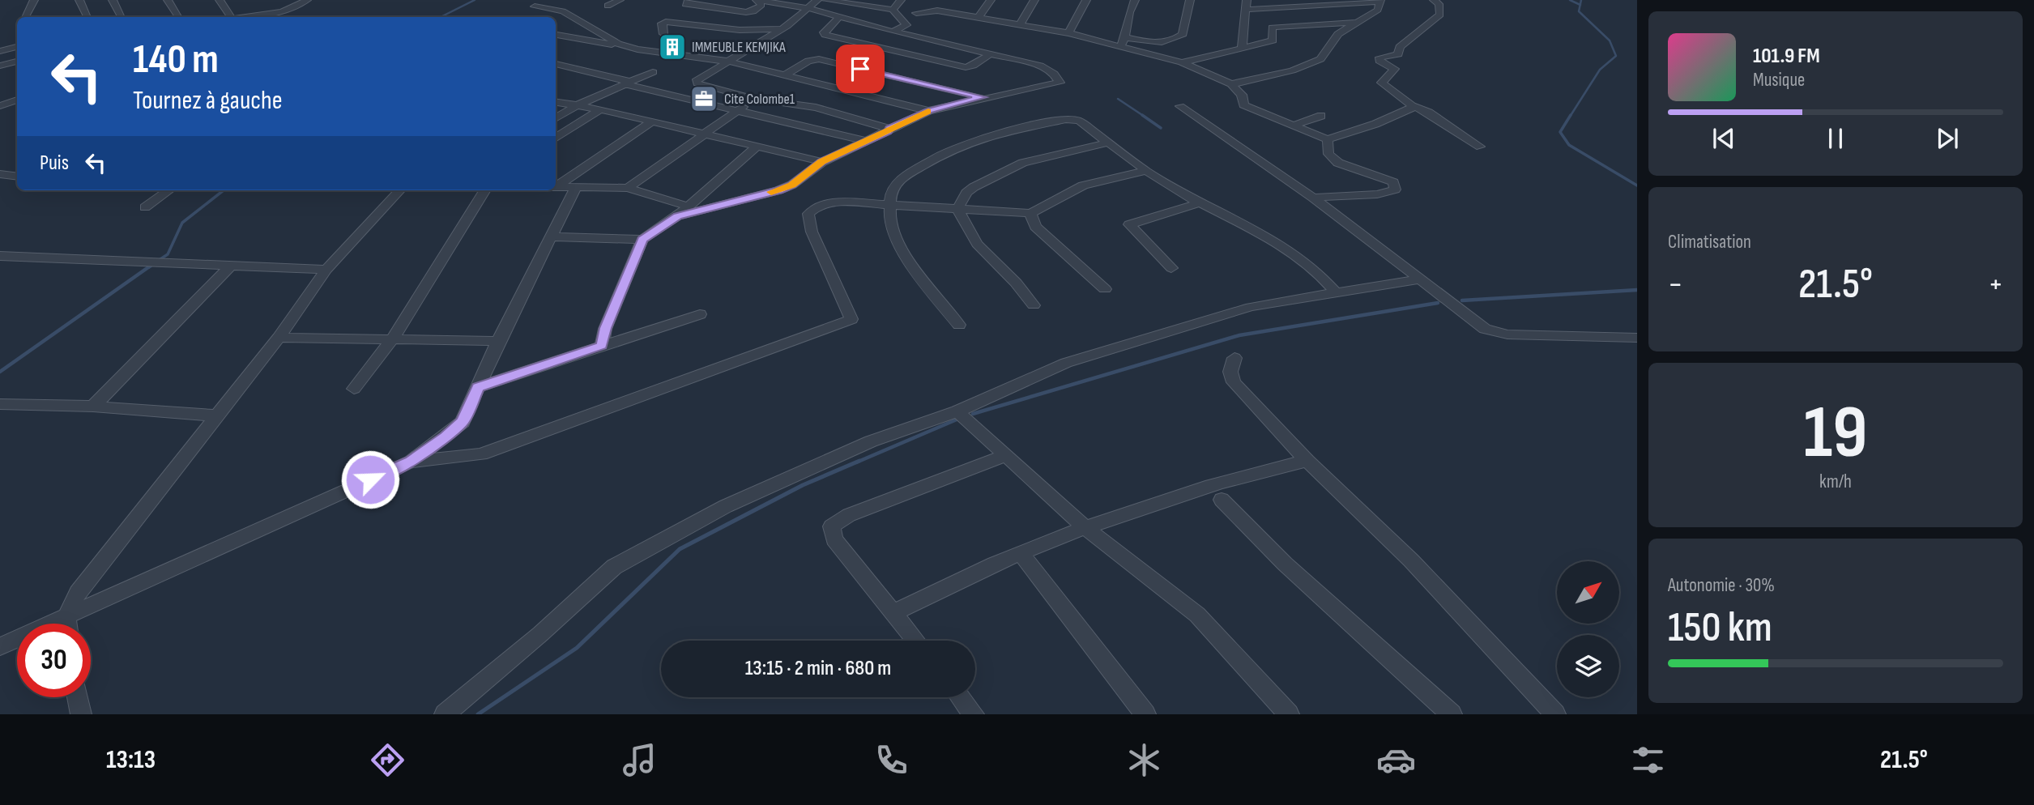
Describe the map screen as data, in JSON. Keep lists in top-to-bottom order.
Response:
{
  "places": {
    "building": ["IMMEUBLE KEMJIKA"],
    "office": ["Cite Colombe1"]
  },
  "north": "top right",
  "page": {
    "turn": ["140 m", "Tournez à gauche"],
    "song": ["101.9 FM", "Musique"],
    "then": "Puis",
    "tile": [
      "Climatisation",
      ["19", "km/h"],
      ["Autonomie · 30%", "150 km"]
    ],
    "heat": ["−", "21.5°", "+"],
    "limit": "30",
    "trip": "13:15 · 2 min · 680 m",
    "tabs": ["13:13", "21.5°"]
  }
}
